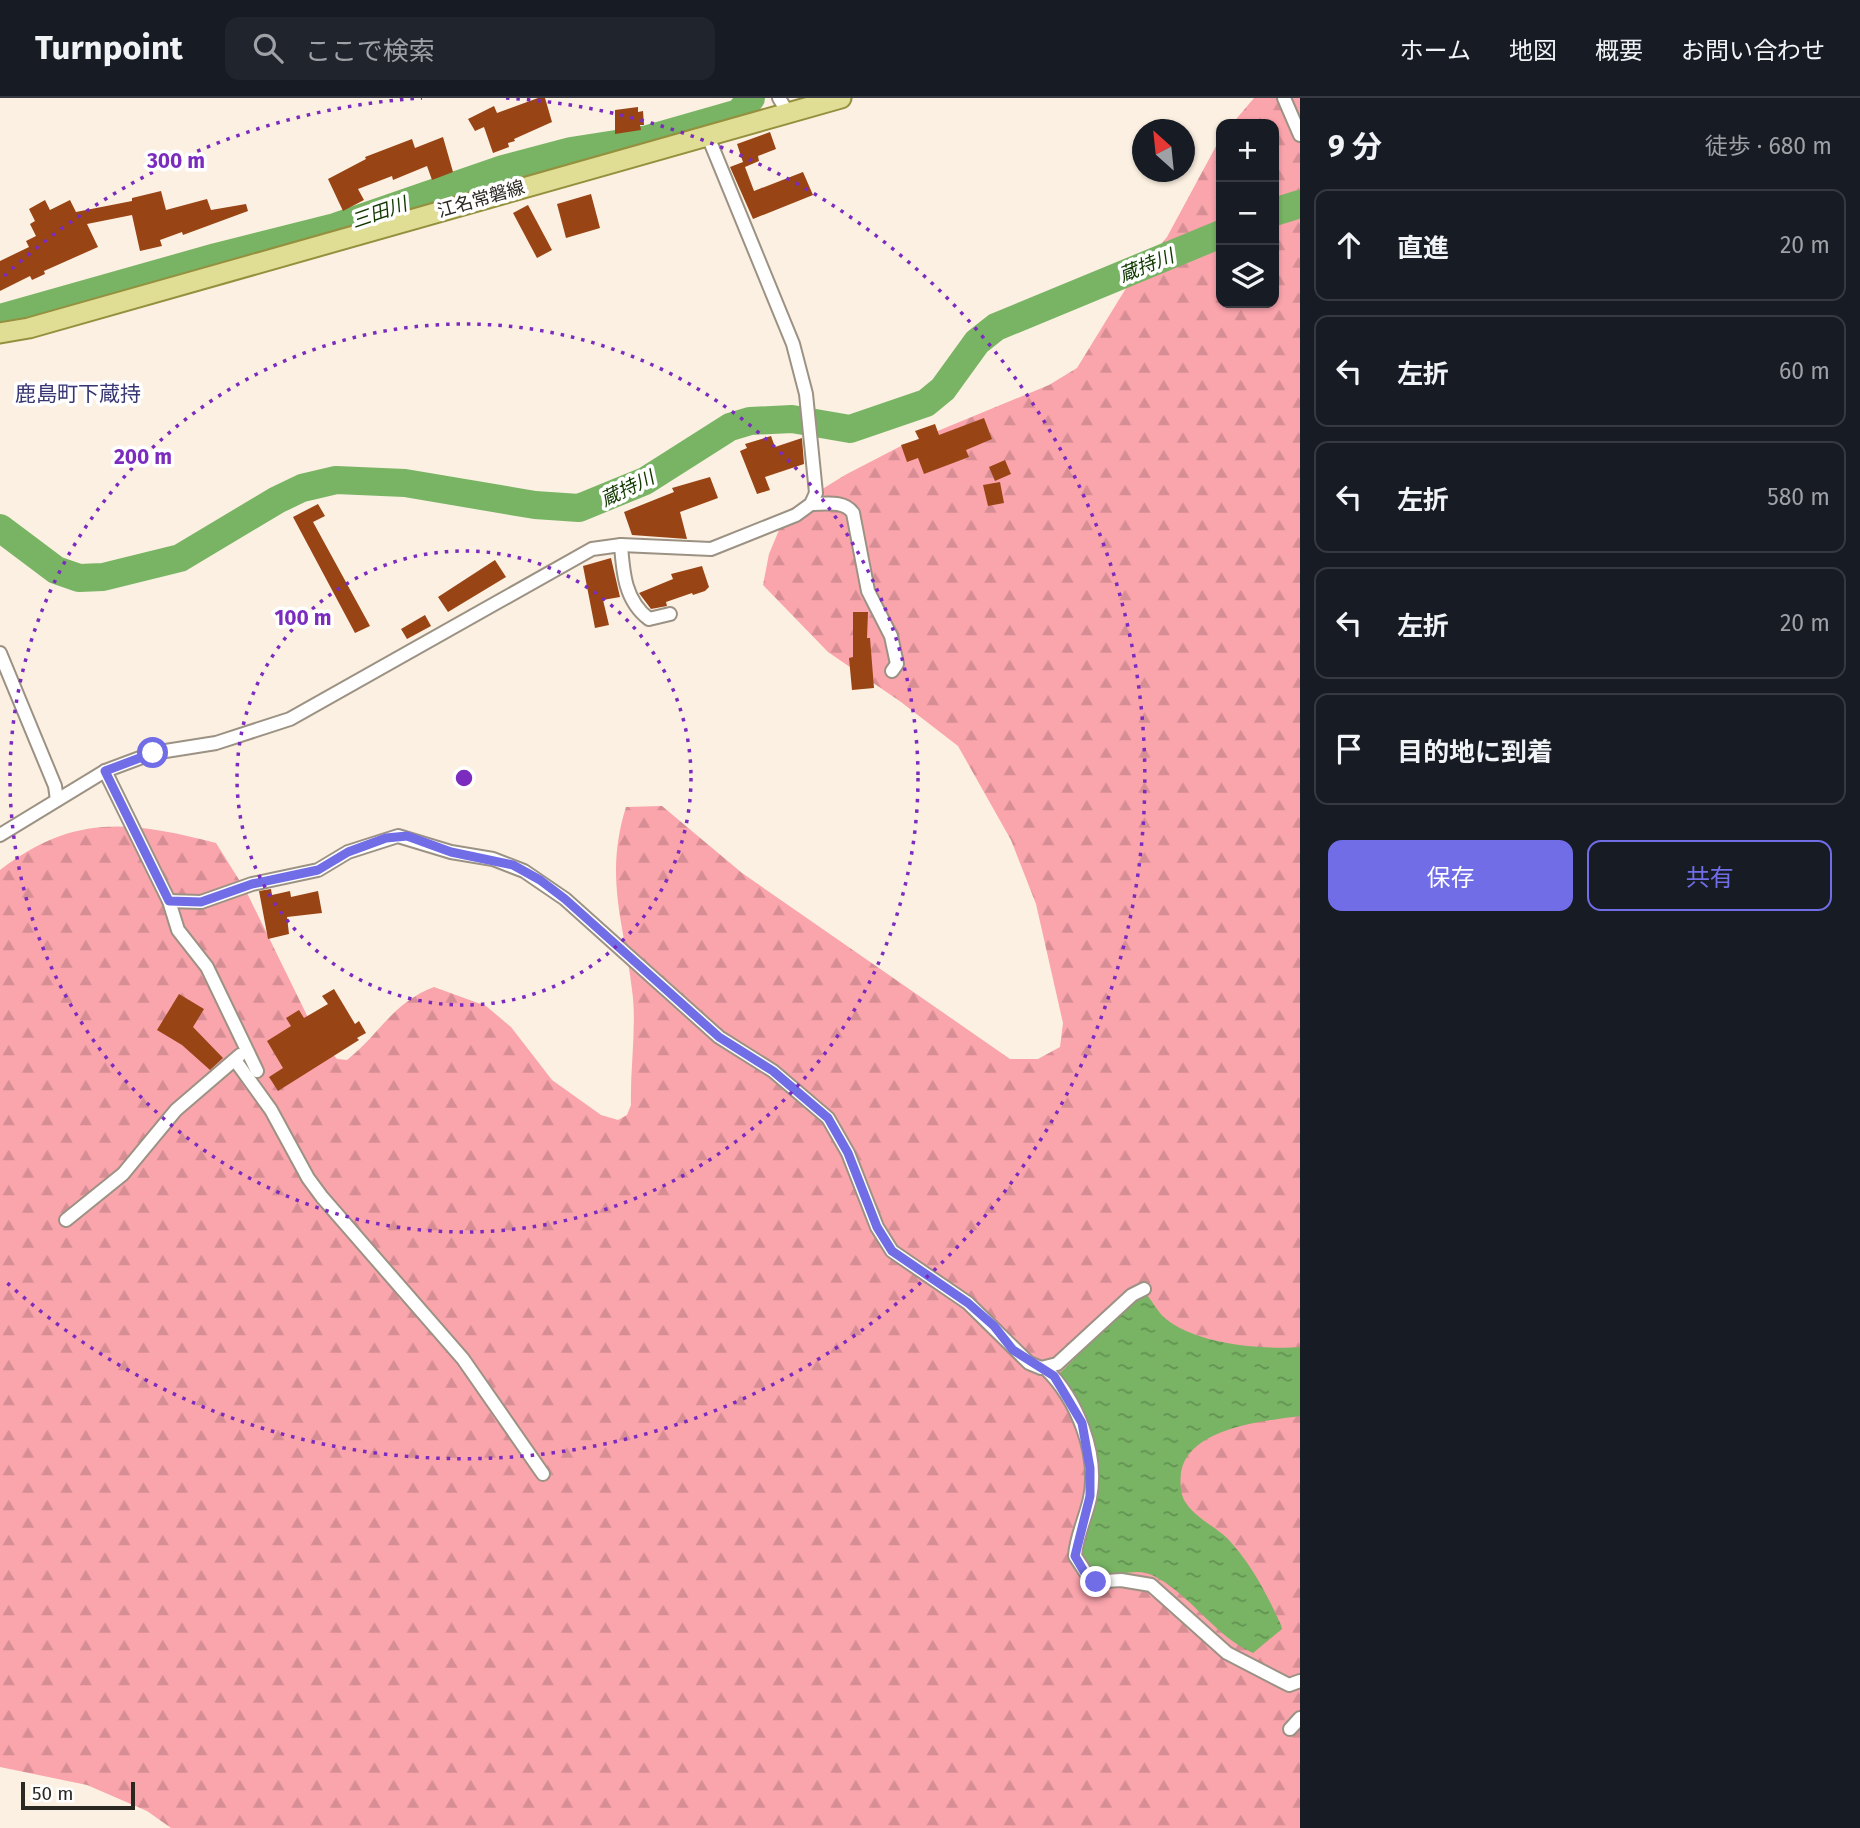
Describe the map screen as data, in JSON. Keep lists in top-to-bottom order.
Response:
{
  "streets": {
    "main road": ["江名常磐線"]
  },
  "districts": ["鹿島町下蔵持"],
  "water": ["三田川", "蔵持川"],
  "scale_bar": "50 m",
  "north": "top left",
  "page": {
    "header": "Turnpoint",
    "search": "ここで検索",
    "nav": [
      "ホーム",
      "地図",
      "概要",
      "お問い合わせ"
    ],
    "heading": ["9 分", "徒歩 · 680 m"],
    "map_buttons": ["+", "−"],
    "list": [
      ["直進", "20 m"],
      ["左折", "60 m"],
      ["左折", "580 m"],
      ["左折", "20 m"],
      "目的地に到着"
    ],
    "buttons": ["保存", "共有"],
    "scale": "50 m"
  },
  "rings": ["300 m", "200 m", "100 m"]
}
